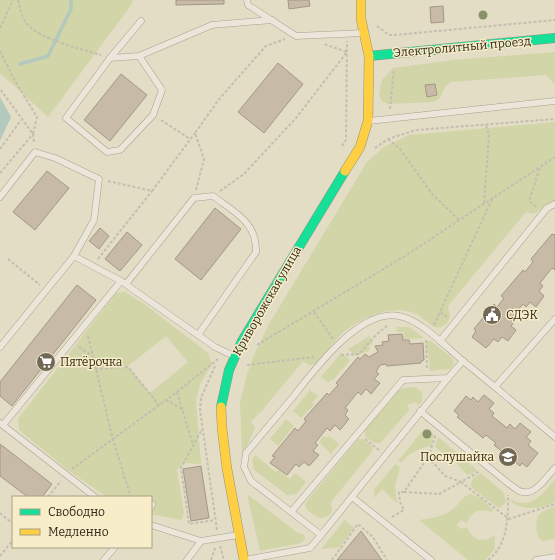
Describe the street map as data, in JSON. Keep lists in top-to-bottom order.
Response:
{
  "streets": {
    "street": ["Электролитный проезд", "Криворожская улица"]
  },
  "crossings": [
    ["Электролитный проезд", "Криворожская улица"]
  ],
  "places": {
    "public building": ["СДЭК"],
    "supermarket": ["Пятёрочка"],
    "school or university": ["Послушайка"]
  },
  "legend": ["Свободно", "Медленно"]
}
